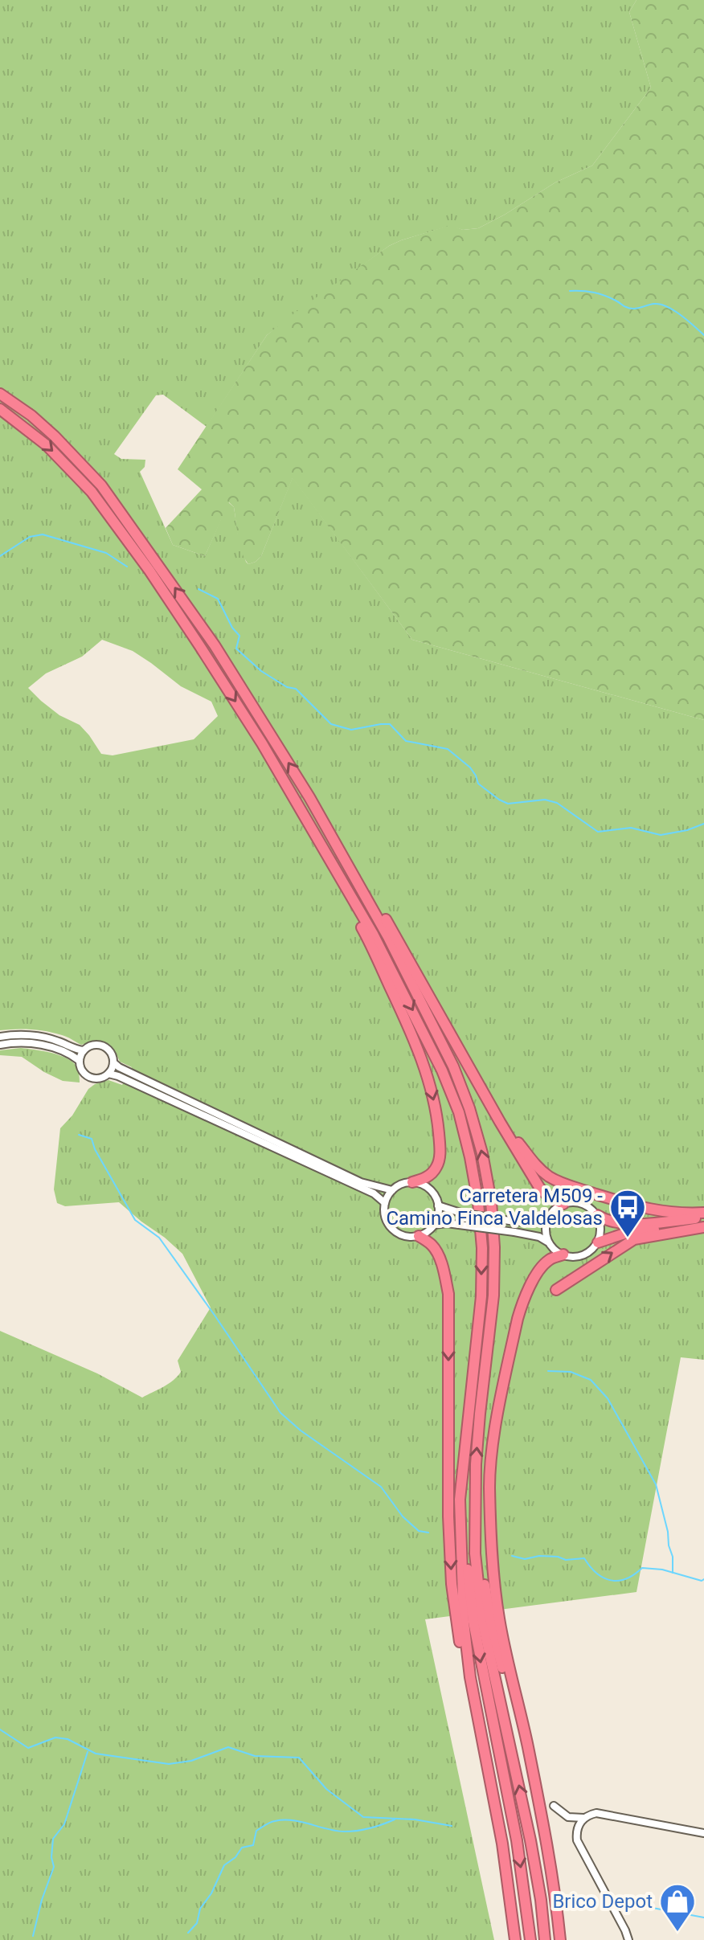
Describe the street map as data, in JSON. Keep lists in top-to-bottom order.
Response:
{
  "places": {
    "bus stop": ["Carretera M509 - Camino Finca Valdelosas"],
    "shop": ["Brico Depot"]
  }
}
